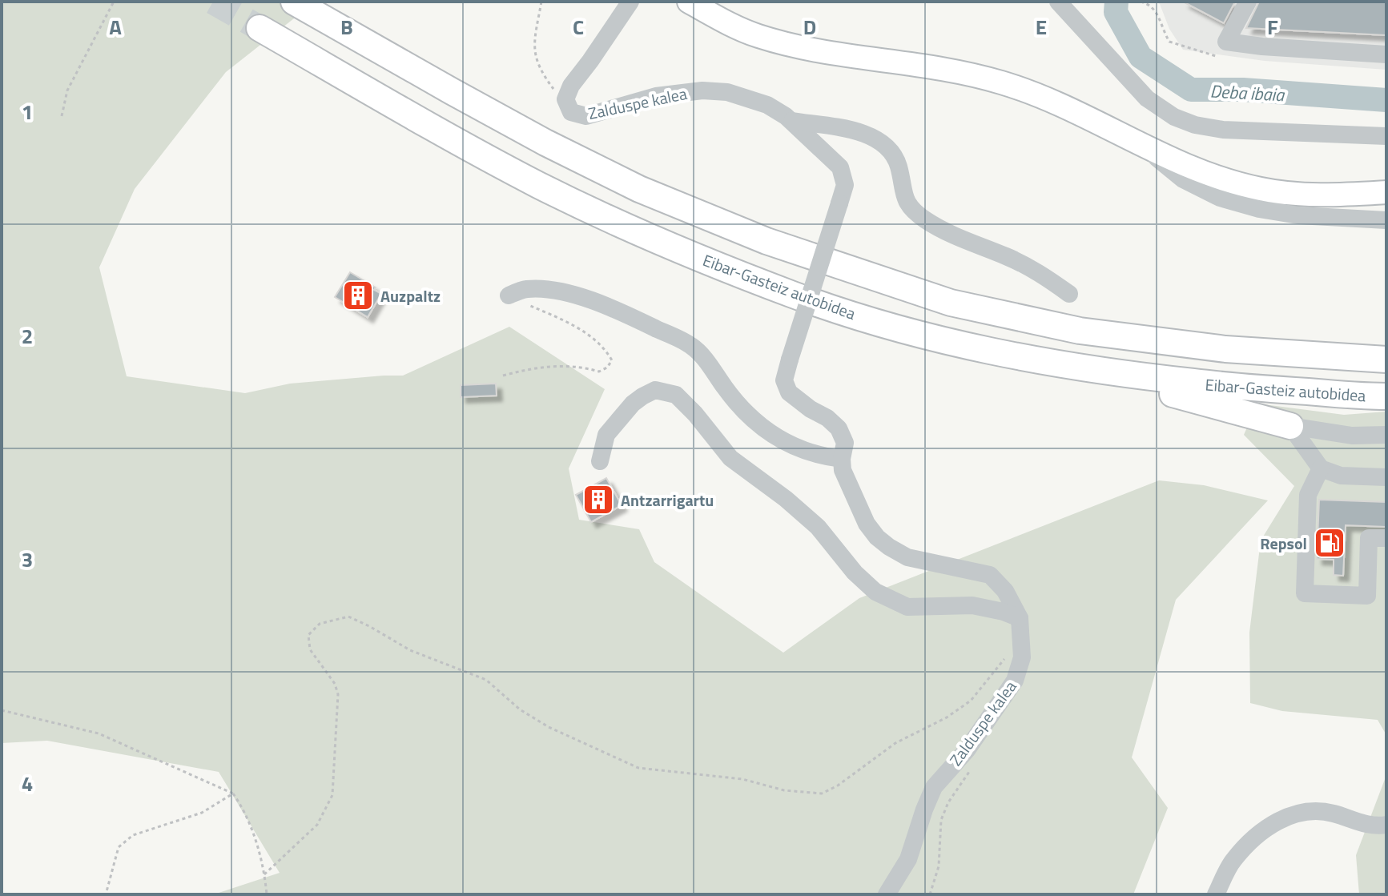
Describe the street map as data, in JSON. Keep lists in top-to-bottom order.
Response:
{
  "streets": {
    "highway": ["Eibar-Gasteiz autobidea"],
    "street": ["Zalduspe kalea"]
  },
  "water": ["Deba ibaia"],
  "places": {
    "building": ["Auzpaltz", "Antzarrigartu"],
    "fuel station": ["Repsol"]
  },
  "grid": {
    "columns": [
      "A",
      "B",
      "C",
      "D",
      "E",
      "F"
    ],
    "rows": [
      "1",
      "2",
      "3",
      "4"
    ]
  }
}
